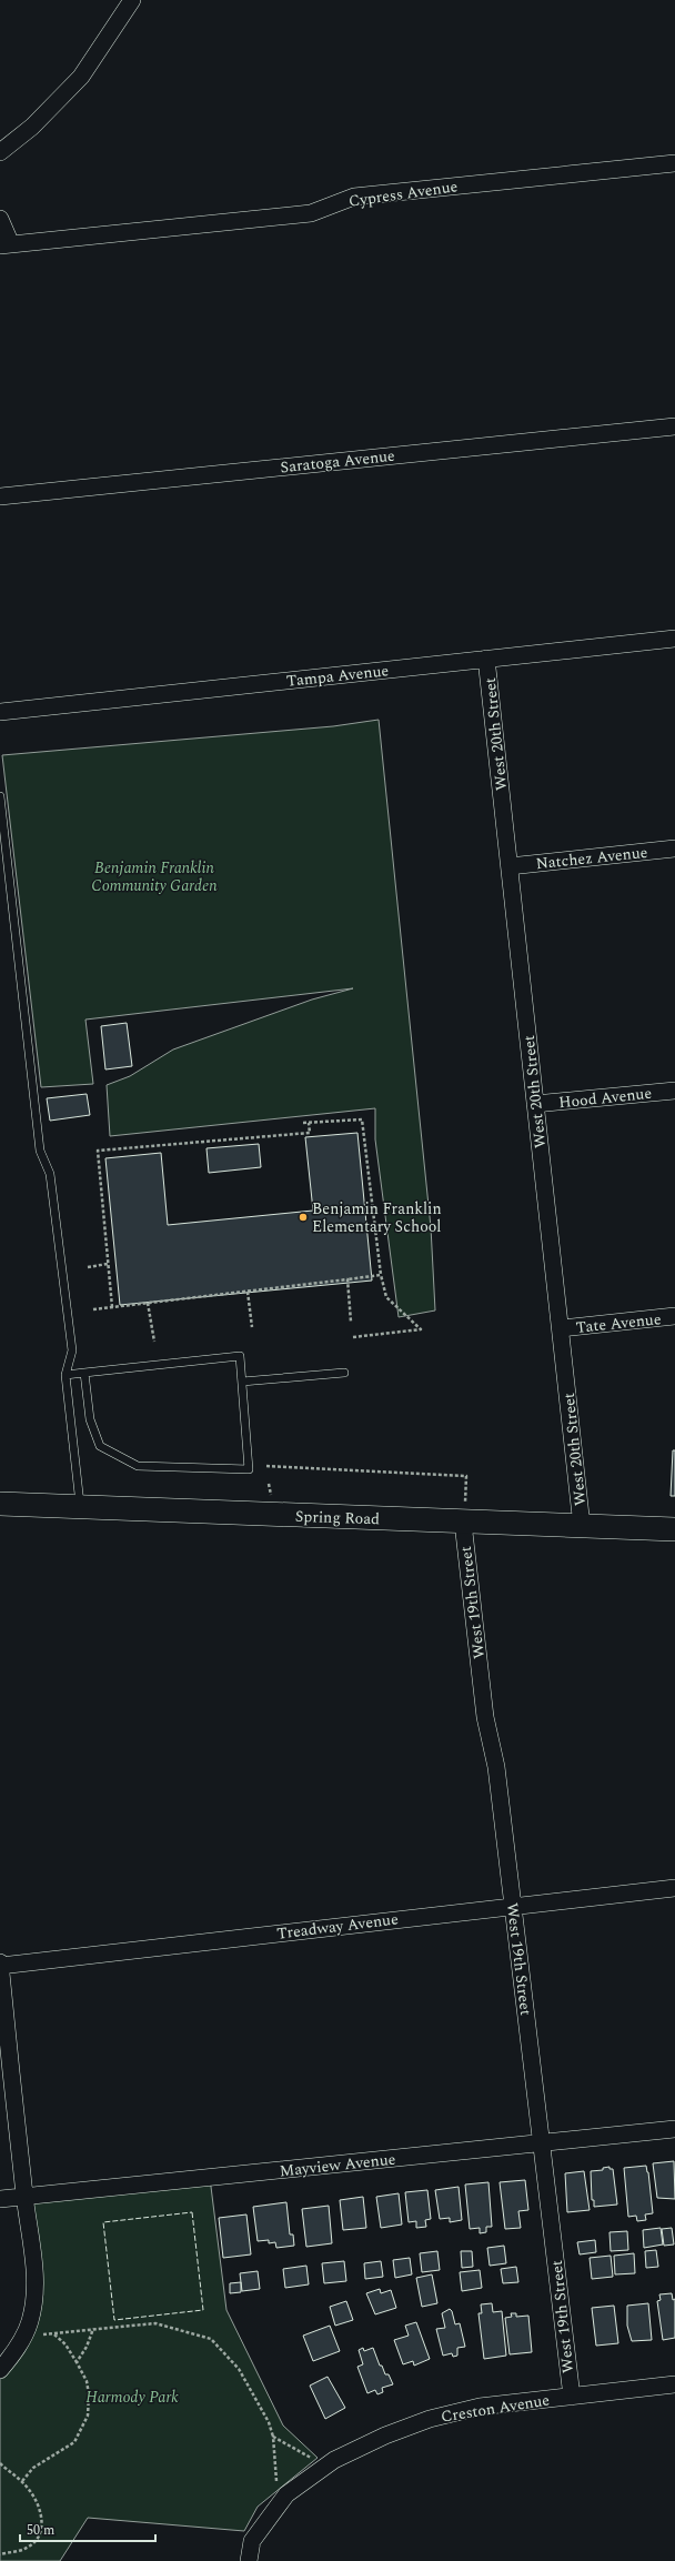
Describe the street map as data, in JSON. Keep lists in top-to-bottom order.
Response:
{
  "streets": {
    "street": [
      "Cypress Avenue",
      "Saratoga Avenue",
      "Tampa Avenue",
      "West 20th Street",
      "Natchez Avenue",
      "Hood Avenue",
      "Tate Avenue",
      "Spring Road",
      "West 19th Street",
      "Treadway Avenue",
      "Mayview Avenue",
      "Creston Avenue"
    ]
  },
  "crossings": [
    ["Tampa Avenue", "West 20th Street"],
    ["West 20th Street", "Natchez Avenue"],
    ["West 20th Street", "Hood Avenue"],
    ["West 20th Street", "Tate Avenue"],
    ["West 20th Street", "Spring Road"],
    ["Spring Road", "West 19th Street"],
    ["West 19th Street", "Treadway Avenue"],
    ["West 19th Street", "Mayview Avenue"],
    ["West 19th Street", "Creston Avenue"]
  ],
  "parks": ["Benjamin Franklin Community Garden", "Harmody Park"],
  "places": ["Benjamin Franklin Elementary School"],
  "scale_bar": "50 m"
}
